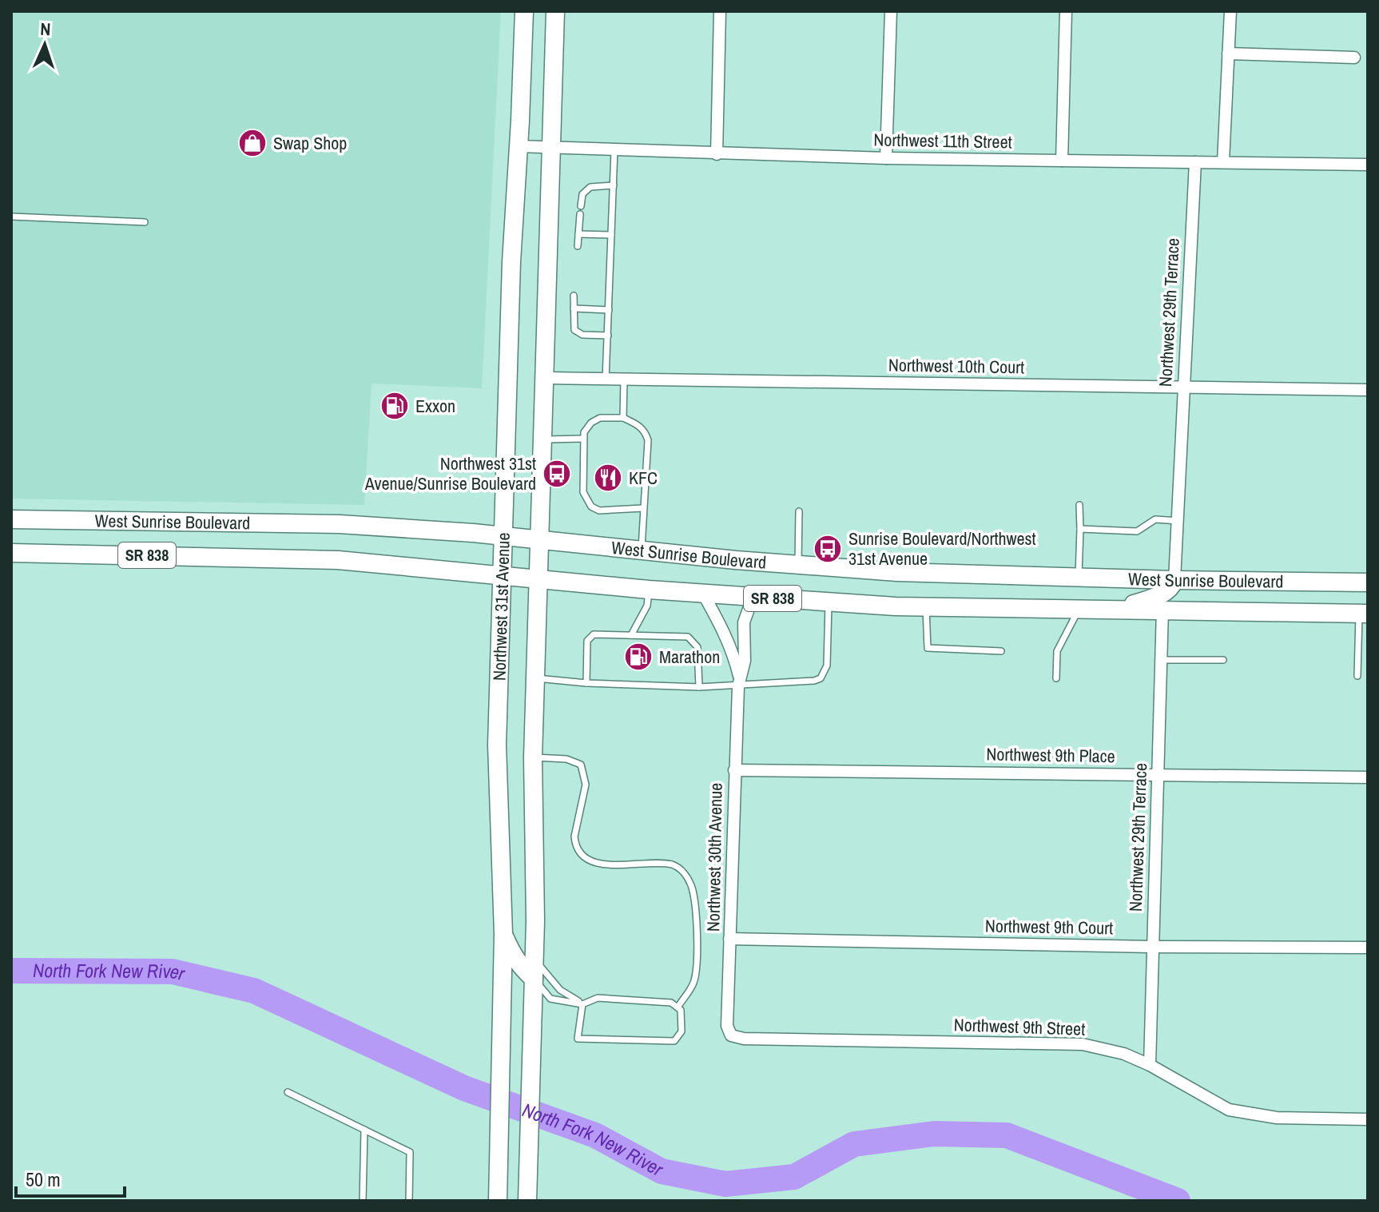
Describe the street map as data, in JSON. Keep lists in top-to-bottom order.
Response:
{
  "streets": {
    "main road": ["West Sunrise Boulevard", "SR 838", "Northwest 31st Avenue"],
    "street": [
      "Northwest 11th Street",
      "Northwest 29th Terrace",
      "Northwest 10th Court",
      "Northwest 9th Place",
      "Northwest 30th Avenue",
      "Northwest 9th Court",
      "Northwest 9th Street"
    ]
  },
  "crossings": [
    ["Northwest 11th Street", "Northwest 29th Terrace"],
    ["Northwest 11th Street", "Northwest 31st Avenue"],
    ["Northwest 29th Terrace", "Northwest 10th Court"],
    ["Northwest 29th Terrace", "West Sunrise Boulevard"],
    ["Northwest 29th Terrace", "Northwest 9th Place"],
    ["Northwest 29th Terrace", "Northwest 9th Court"],
    ["Northwest 29th Terrace", "Northwest 9th Street"],
    ["Northwest 10th Court", "Northwest 31st Avenue"],
    ["West Sunrise Boulevard", "Northwest 31st Avenue"],
    ["West Sunrise Boulevard", "Northwest 30th Avenue"],
    ["Northwest 9th Place", "Northwest 30th Avenue"],
    ["Northwest 30th Avenue", "Northwest 9th Court"],
    ["Northwest 30th Avenue", "Northwest 9th Street"]
  ],
  "water": ["North Fork New River"],
  "places": {
    "shop": ["Swap Shop"],
    "fuel station": ["Exxon", "Marathon"],
    "bus stop": ["Northwest 31st Avenue/Sunrise Boulevard", "Sunrise Boulevard/Northwest 31st Avenue"],
    "restaurant": ["KFC"]
  },
  "scale_bar": "50 m",
  "north": "top"
}
